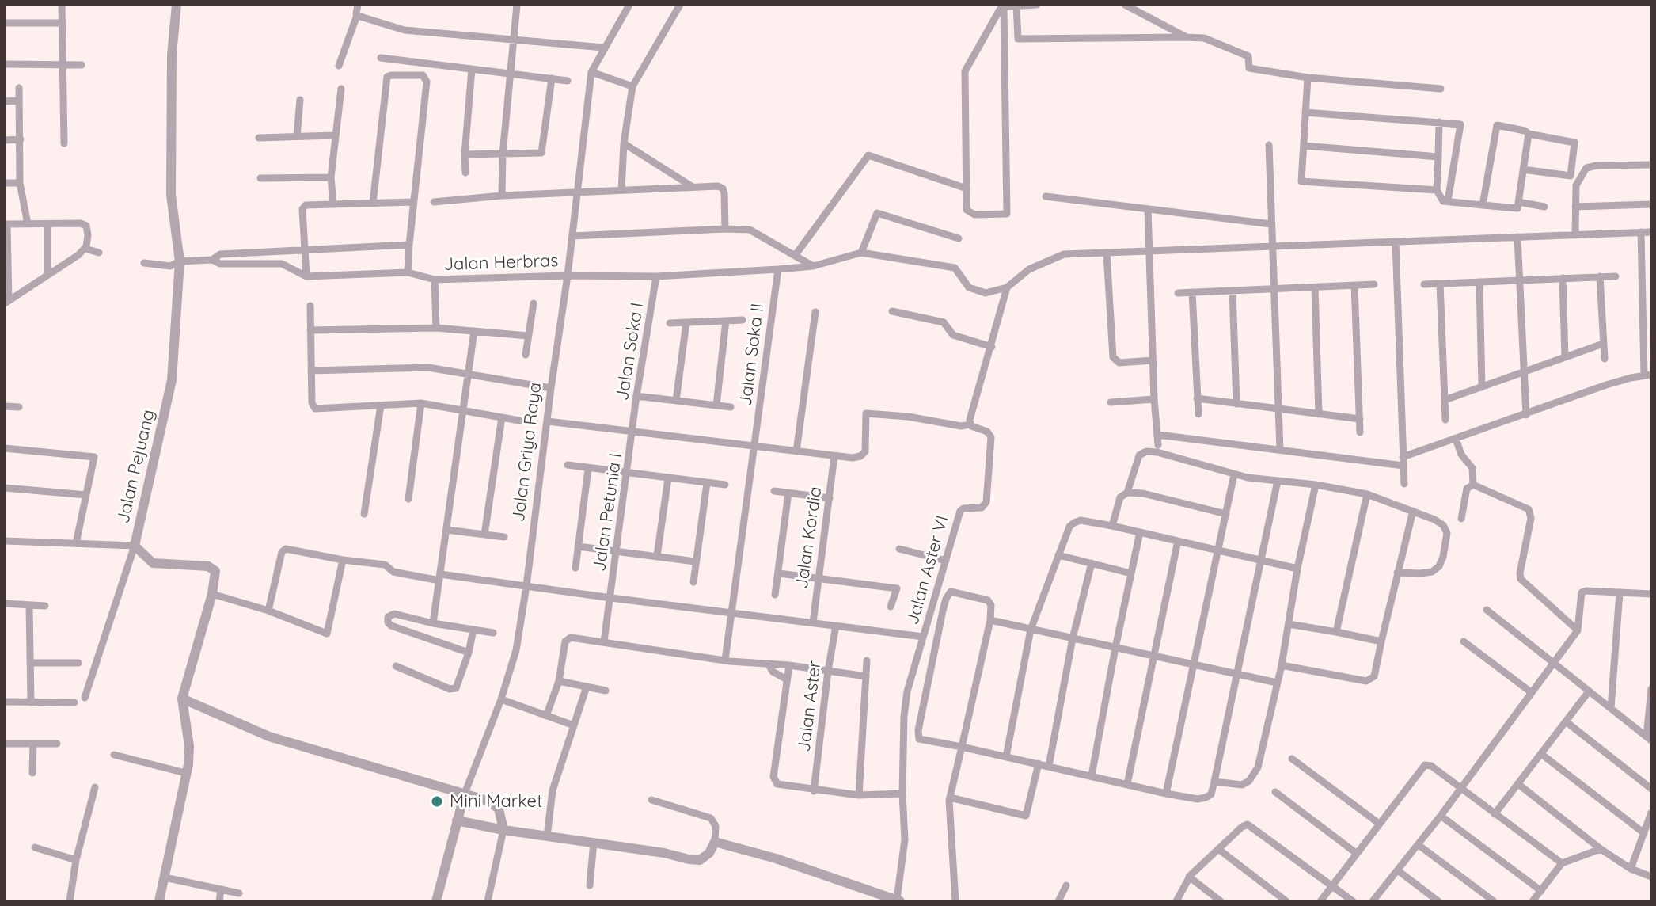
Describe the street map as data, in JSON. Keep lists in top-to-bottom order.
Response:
{
  "streets": {
    "street": [
      "Jalan Herbras",
      "Jalan Soka I",
      "Jalan Soka II",
      "Jalan Griya Raya",
      "Jalan Pejuang",
      "Jalan Petunia I",
      "Jalan Kordia",
      "Jalan Aster VI",
      "Jalan Aster"
    ]
  },
  "crossings": [
    ["Jalan Herbras", "Jalan Soka I"],
    ["Jalan Herbras", "Jalan Soka II"],
    ["Jalan Herbras", "Jalan Griya Raya"],
    ["Jalan Soka I", "Jalan Petunia I"]
  ],
  "places": ["Mini Market"]
}
